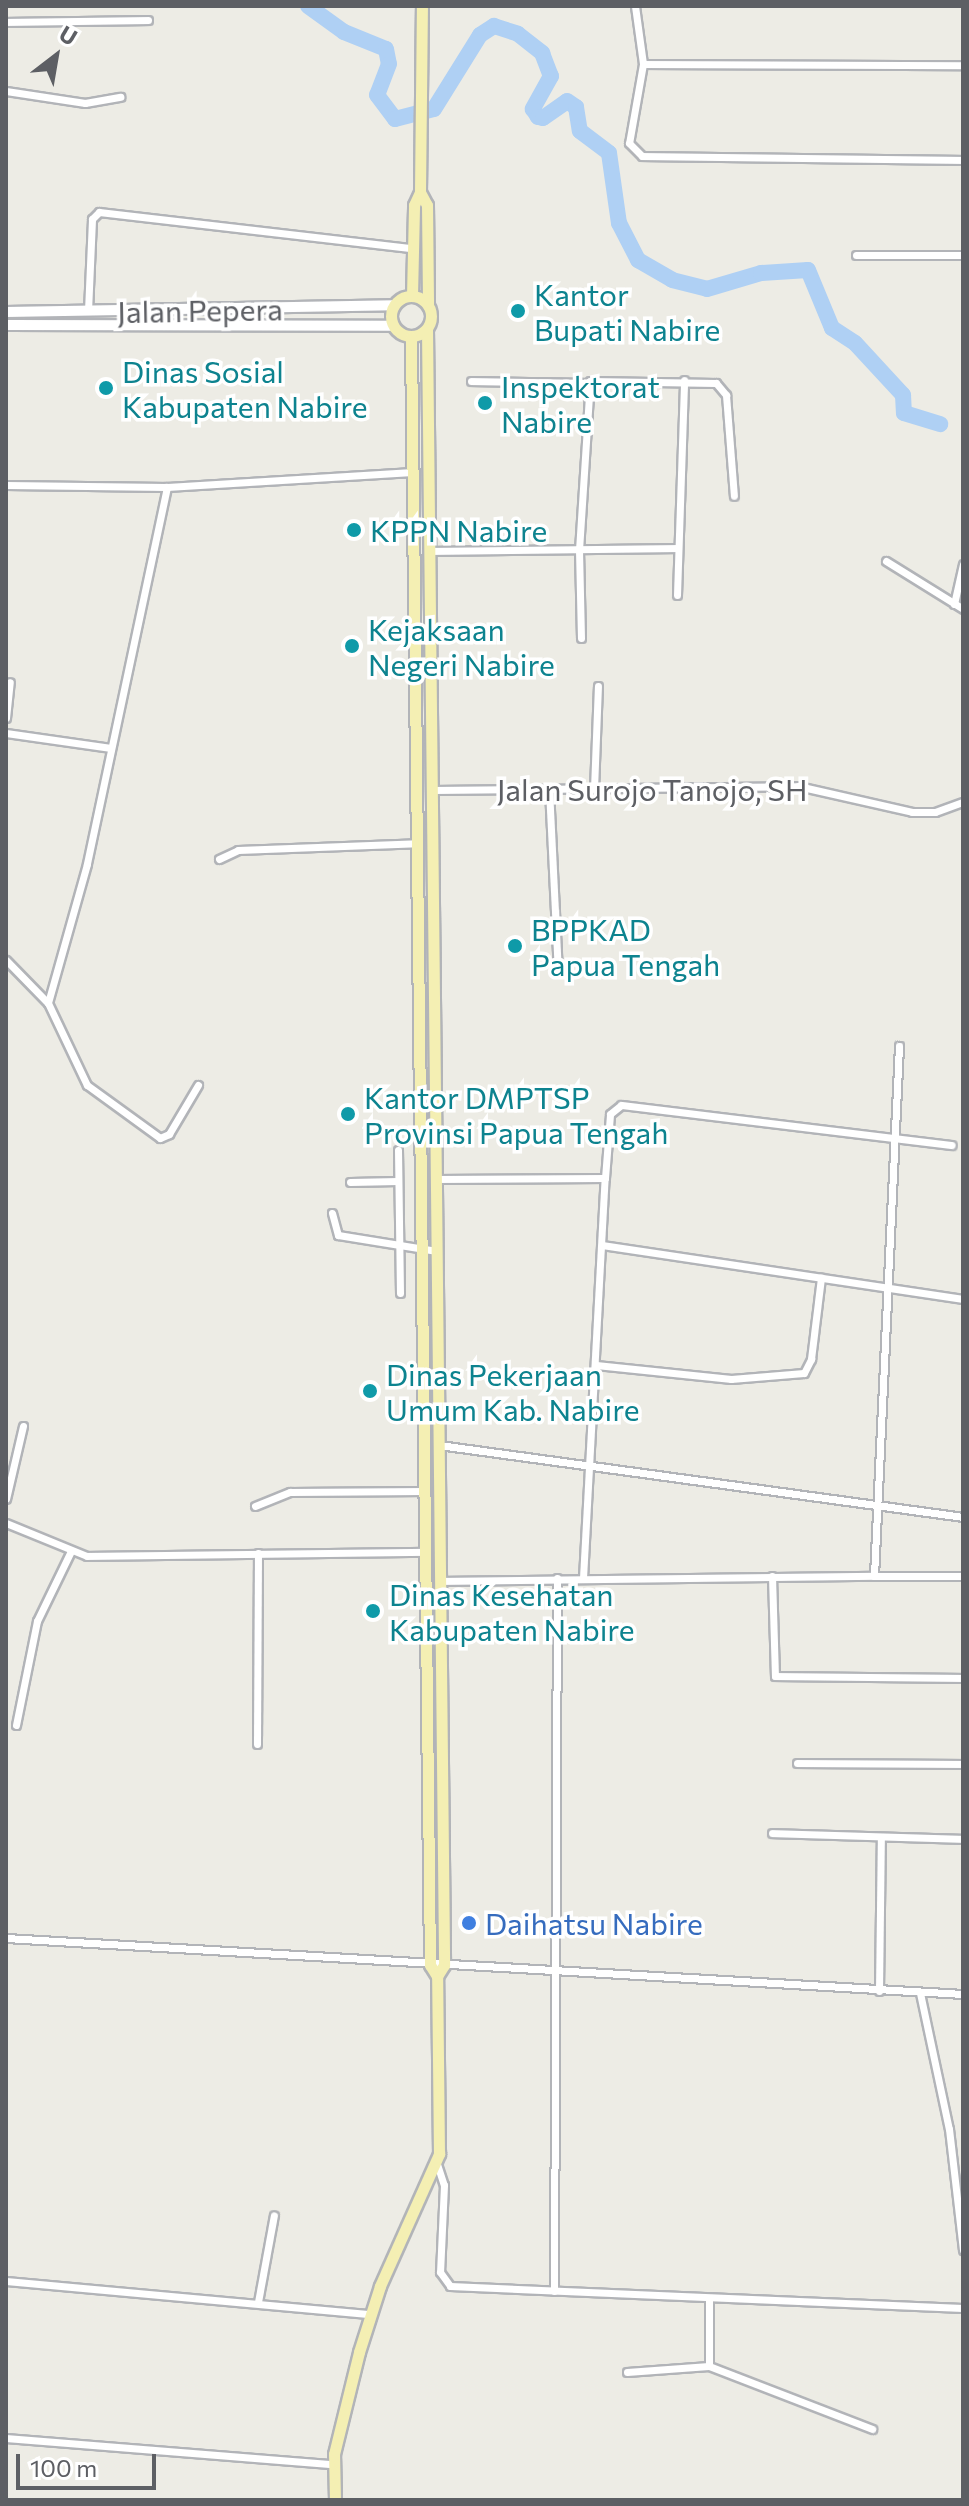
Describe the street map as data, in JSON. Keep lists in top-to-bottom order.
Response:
{
  "streets": {
    "main road": ["Jalan Pepera"],
    "street": ["Jalan Surojo Tanojo, SH"]
  },
  "places": [
    "Kantor Bupati Nabire",
    "Dinas Sosial Kabupaten Nabire",
    "Inspektorat Nabire",
    "KPPN Nabire",
    "Kejaksaan Negeri Nabire",
    "BPPKAD Papua Tengah",
    "Kantor DMPTSP Provinsi Papua Tengah",
    "Dinas Pekerjaan Umum Kab. Nabire",
    "Dinas Kesehatan Kabupaten Nabire",
    "Daihatsu Nabire"
  ],
  "scale_bar": "100 m",
  "north": "top right"
}
